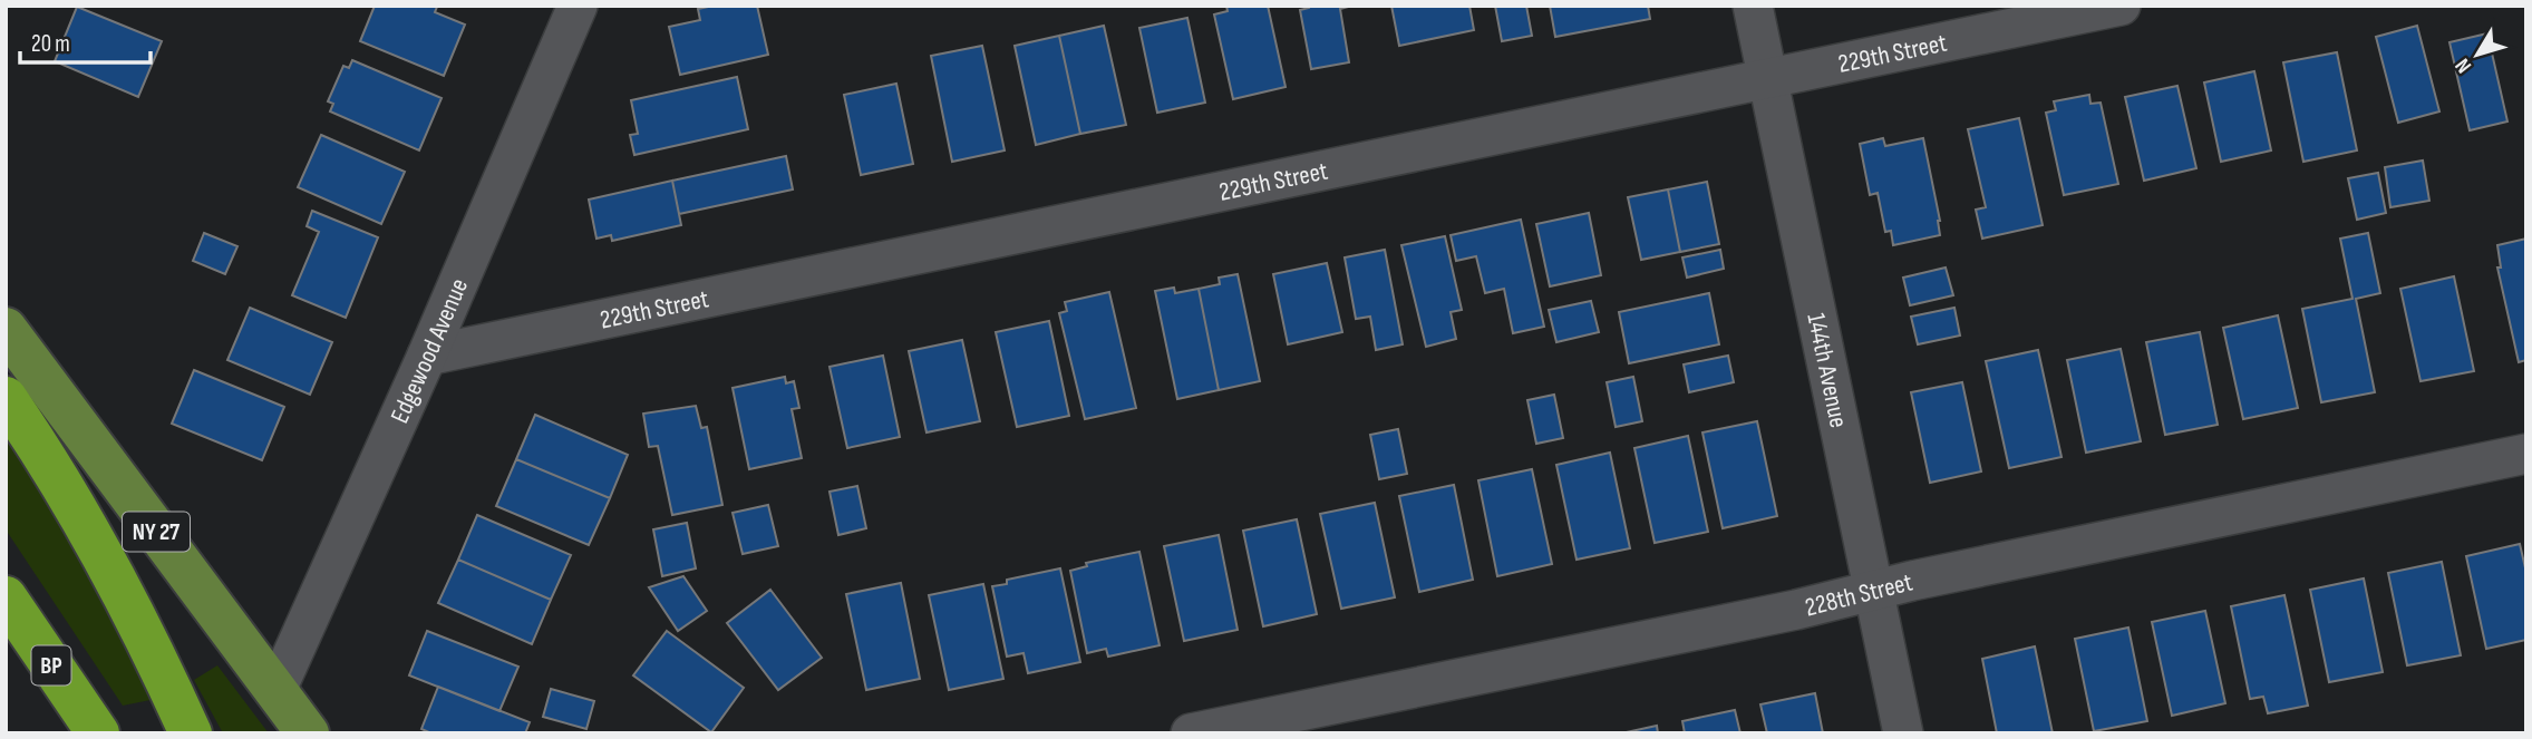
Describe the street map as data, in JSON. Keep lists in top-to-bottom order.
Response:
{
  "streets": {
    "highway": ["BP"],
    "main road": ["NY 27"],
    "street": [
      "229th Street",
      "Edgewood Avenue",
      "144th Avenue",
      "228th Street"
    ]
  },
  "crossings": [
    ["229th Street", "Edgewood Avenue"],
    ["229th Street", "144th Avenue"],
    ["Edgewood Avenue", "NY 27"],
    ["144th Avenue", "228th Street"]
  ],
  "scale_bar": "20 m",
  "north": "bottom left"
}
